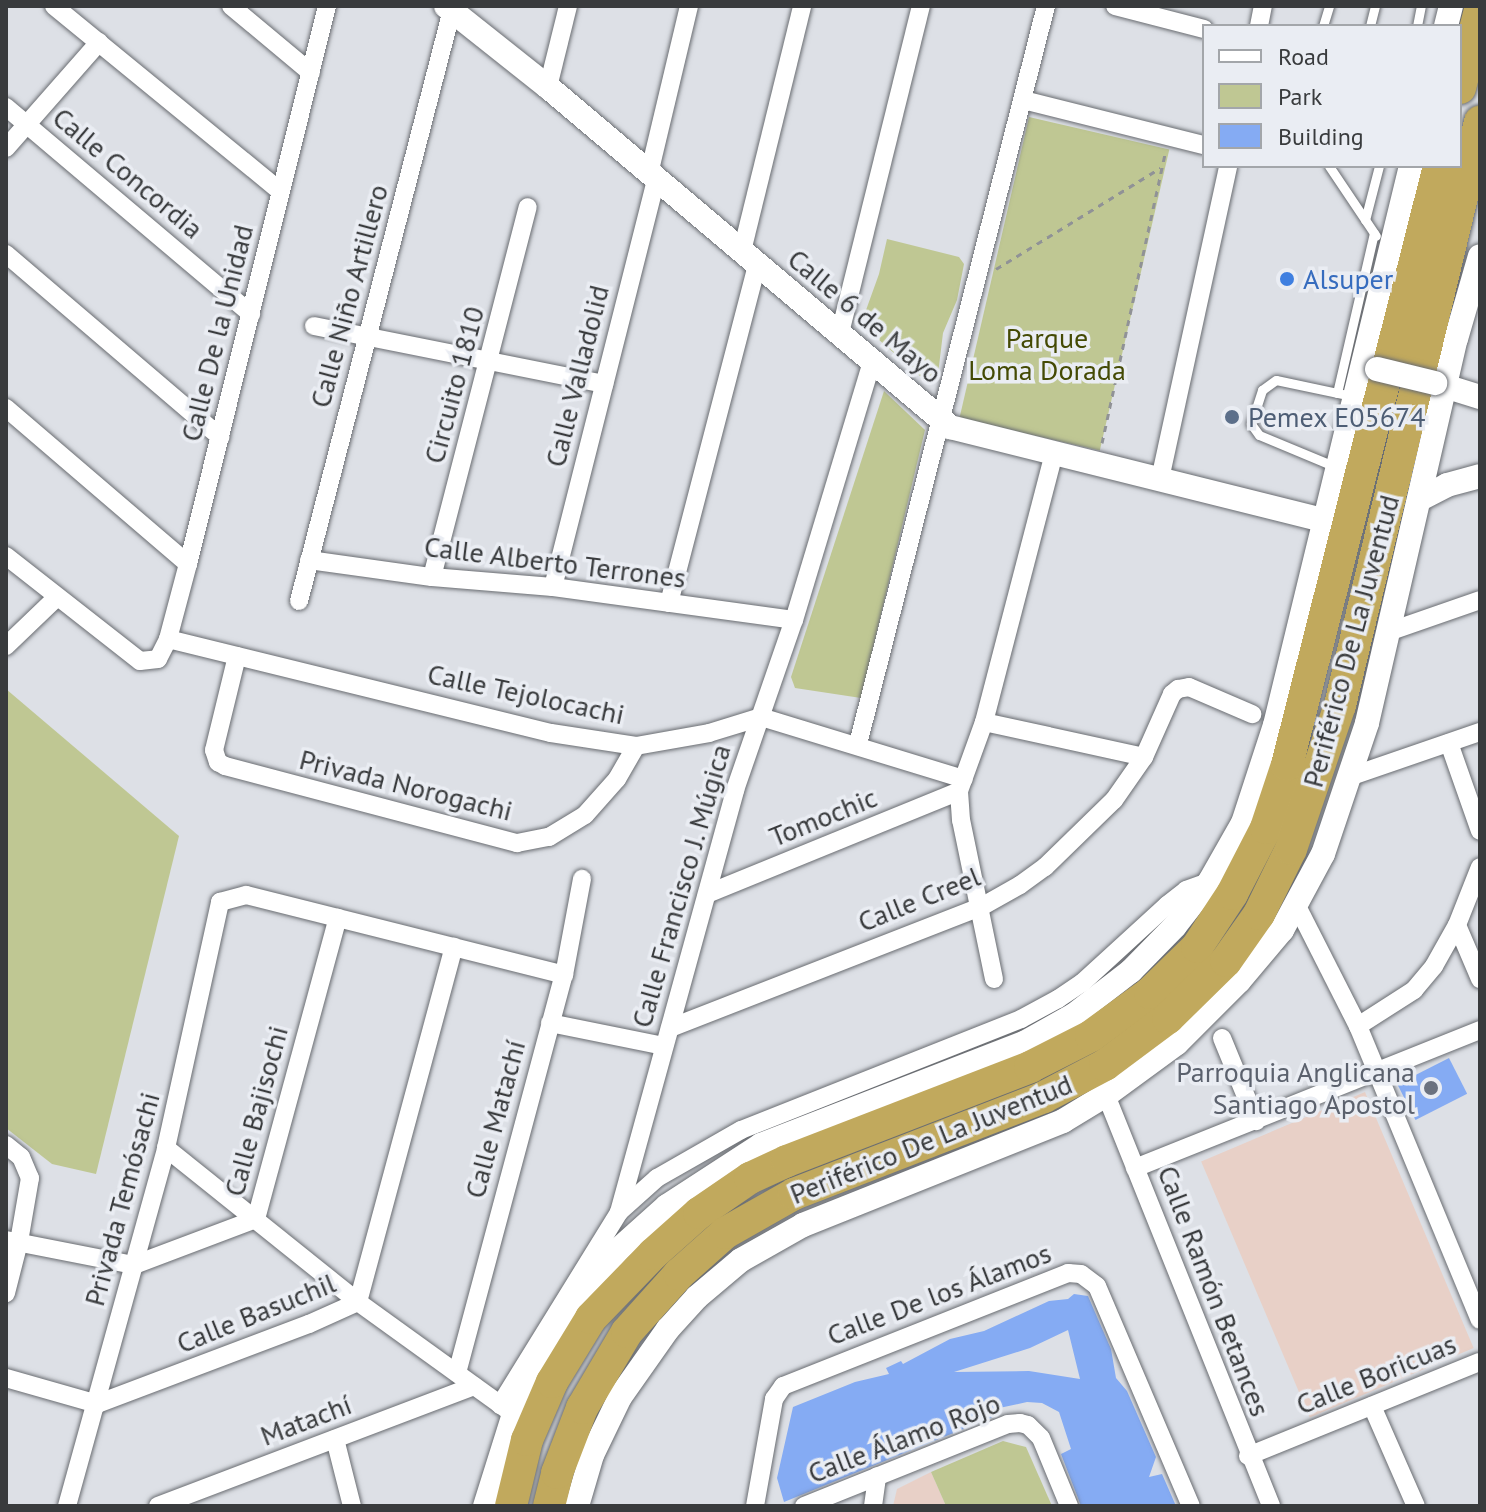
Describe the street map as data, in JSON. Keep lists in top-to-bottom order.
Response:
{
  "streets": {
    "highway": ["Periférico De La Juventud"],
    "main road": ["Calle 6 de Mayo"],
    "street": [
      "Calle Concordia",
      "Calle Niño Artillero",
      "Calle De la Unidad",
      "Calle Valladolid",
      "Circuito 1810",
      "Calle Alberto Terrones",
      "Calle Tejolocachi",
      "Privada Norogachi",
      "Tomochic",
      "Calle Francisco J. Múgica",
      "Calle Creel",
      "Calle Bajisochi",
      "Calle Matachí",
      "Privada Temósachi",
      "Calle Ramón Betances",
      "Calle De los Álamos",
      "Calle Basuchil",
      "Calle Boricuas",
      "Matachí",
      "Calle Álamo Rojo"
    ]
  },
  "crossings": [
    ["Calle Concordia", "Calle De la Unidad"],
    ["Calle Niño Artillero", "Calle 6 de Mayo"],
    ["Calle Niño Artillero", "Calle Alberto Terrones"],
    ["Calle 6 de Mayo", "Calle Valladolid"],
    ["Calle 6 de Mayo", "Calle Francisco J. Múgica"],
    ["Calle De la Unidad", "Calle Tejolocachi"],
    ["Calle Valladolid", "Calle Alberto Terrones"],
    ["Circuito 1810", "Calle Alberto Terrones"],
    ["Calle Alberto Terrones", "Calle Francisco J. Múgica"],
    ["Calle Tejolocachi", "Privada Norogachi"],
    ["Calle Tejolocachi", "Calle Francisco J. Múgica"],
    ["Tomochic", "Calle Francisco J. Múgica"],
    ["Calle Francisco J. Múgica", "Calle Creel"],
    ["Calle Bajisochi", "Privada Temósachi"],
    ["Privada Temósachi", "Calle Basuchil"],
    ["Calle Ramón Betances", "Calle Boricuas"]
  ],
  "parks": ["Parque Loma Dorada"],
  "places": ["Alsuper", "Pemex E05674", "Parroquia Anglicana Santiago Apostol"],
  "legend": ["Road", "Park", "Building"]
}
